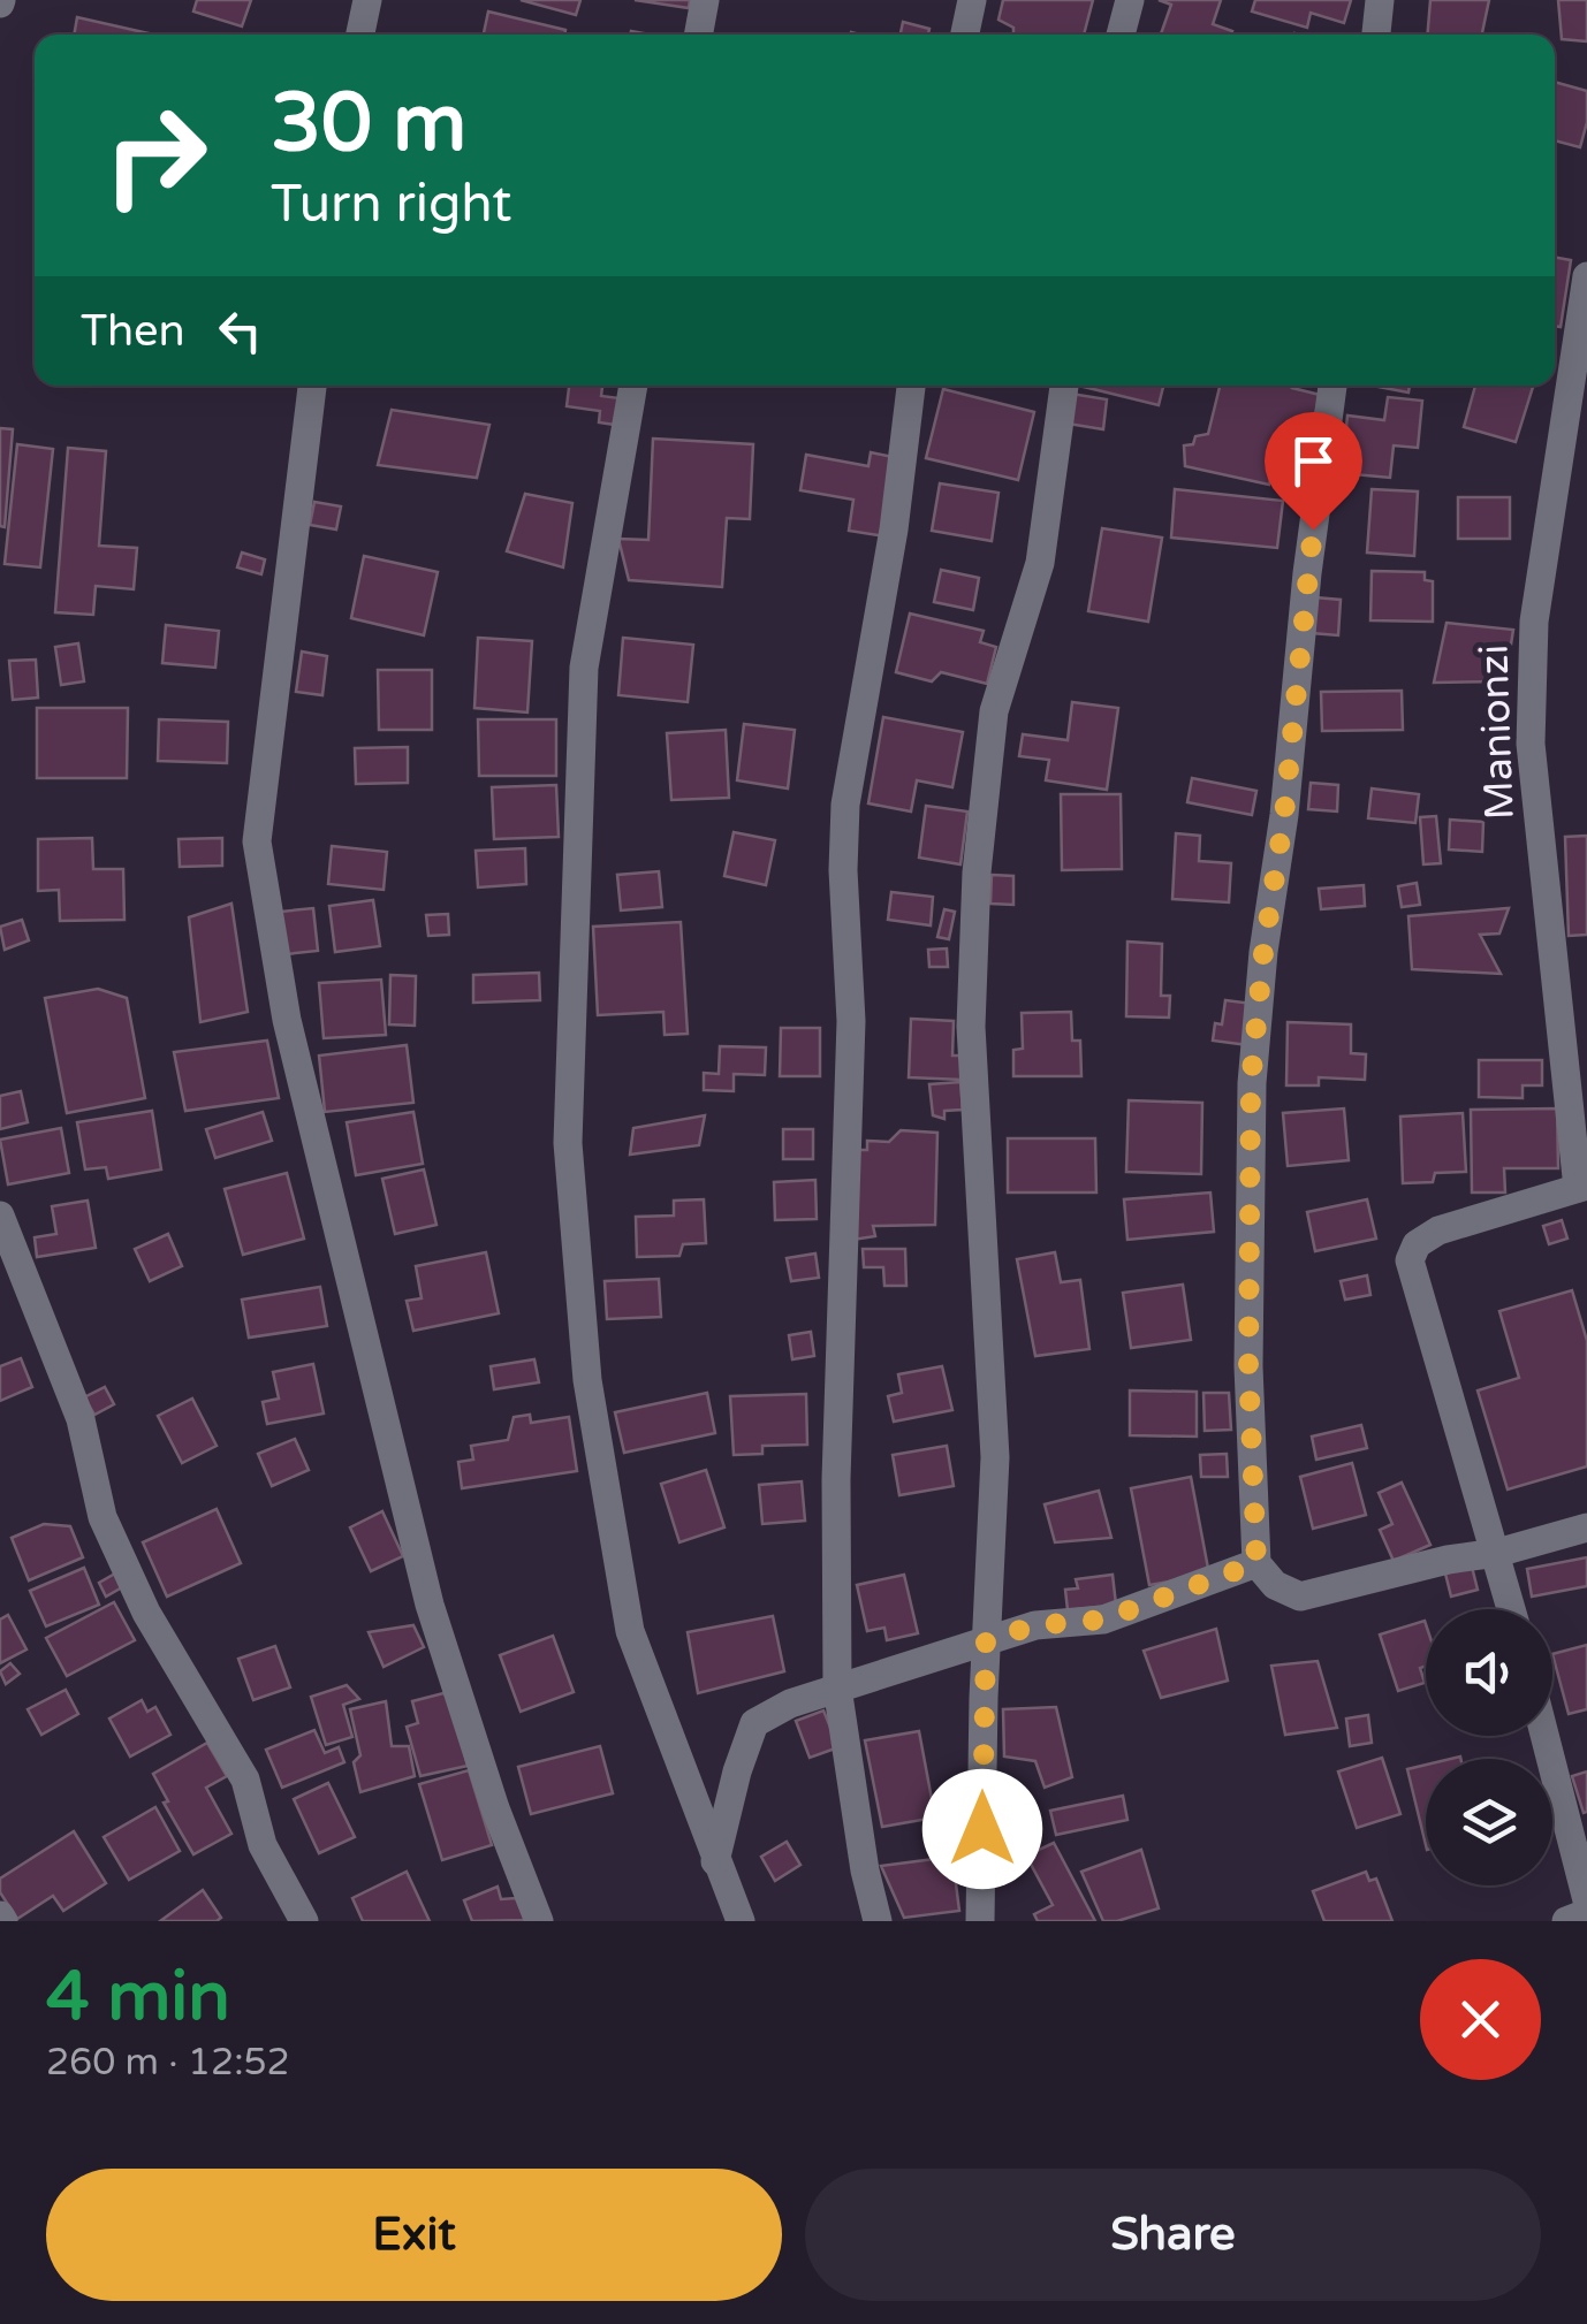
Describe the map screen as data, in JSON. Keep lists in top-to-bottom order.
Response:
{
  "streets": {
    "street": ["Manionzi"]
  },
  "page": {
    "turn": ["30 m", "Turn right"],
    "then": "Then",
    "heading": ["4 min", "260 m · 12:52"],
    "buttons": ["Exit", "Share"]
  }
}
